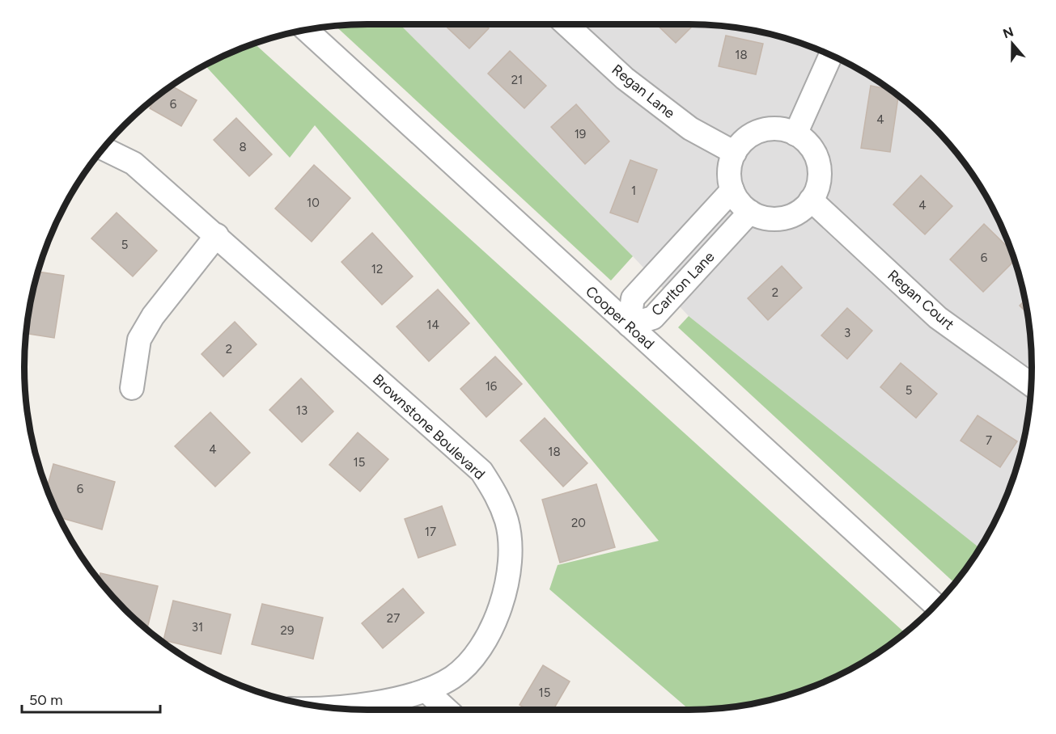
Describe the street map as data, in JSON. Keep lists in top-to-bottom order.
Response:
{
  "streets": {
    "street": [
      "Regan Lane",
      "Carlton Lane",
      "Regan Court",
      "Cooper Road",
      "Brownstone Boulevard"
    ]
  },
  "crossings": [
    ["Regan Lane", "Carlton Lane"],
    ["Regan Lane", "Regan Court"],
    ["Carlton Lane", "Regan Court"],
    ["Carlton Lane", "Cooper Road"]
  ],
  "house_numbers": [
    "18",
    "21",
    "6",
    "4",
    "19",
    "8",
    "1",
    "10",
    "4",
    "5",
    "6",
    "12",
    "2",
    "14",
    "3",
    "2",
    "16",
    "5",
    "13",
    "7",
    "4",
    "18",
    "15",
    "6",
    "20",
    "17",
    "27",
    "31",
    "29",
    "15"
  ],
  "scale_bar": "50 m",
  "north": "top"
}
